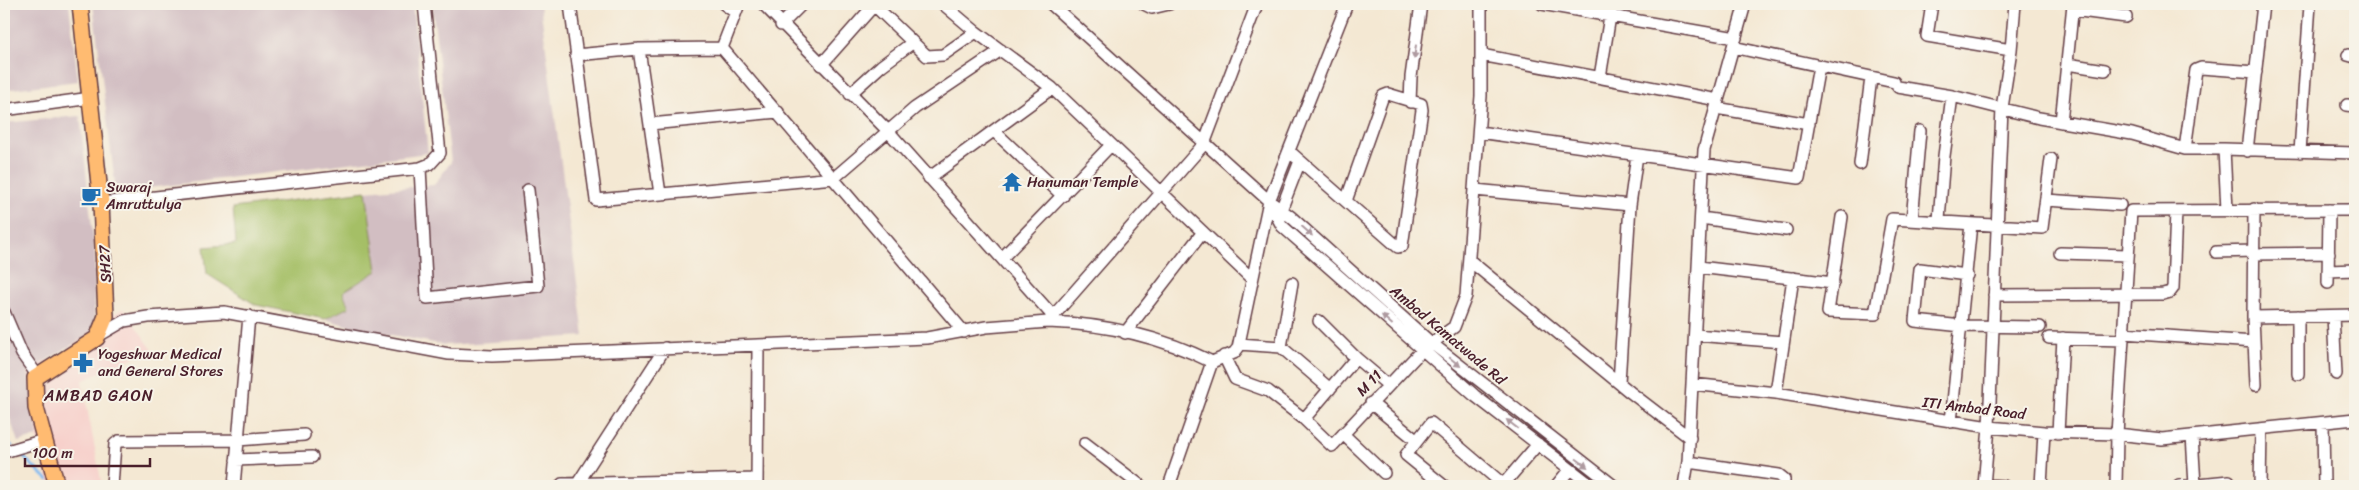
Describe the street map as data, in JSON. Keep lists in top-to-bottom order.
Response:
{
  "streets": {
    "main road": ["SH27"],
    "street": ["Ambad Kamatwade Rd", "M 11", "ITI Ambad Road"]
  },
  "crossings": [
    ["Ambad Kamatwade Rd", "M 11"]
  ],
  "districts": ["AMBAD GAON"],
  "places": {
    "temple": ["Hanuman Temple"],
    "cafe": ["Swaraj Amruttulya"],
    "pharmacy": ["Yogeshwar Medical and General Stores"]
  },
  "scale_bar": "100 m"
}
